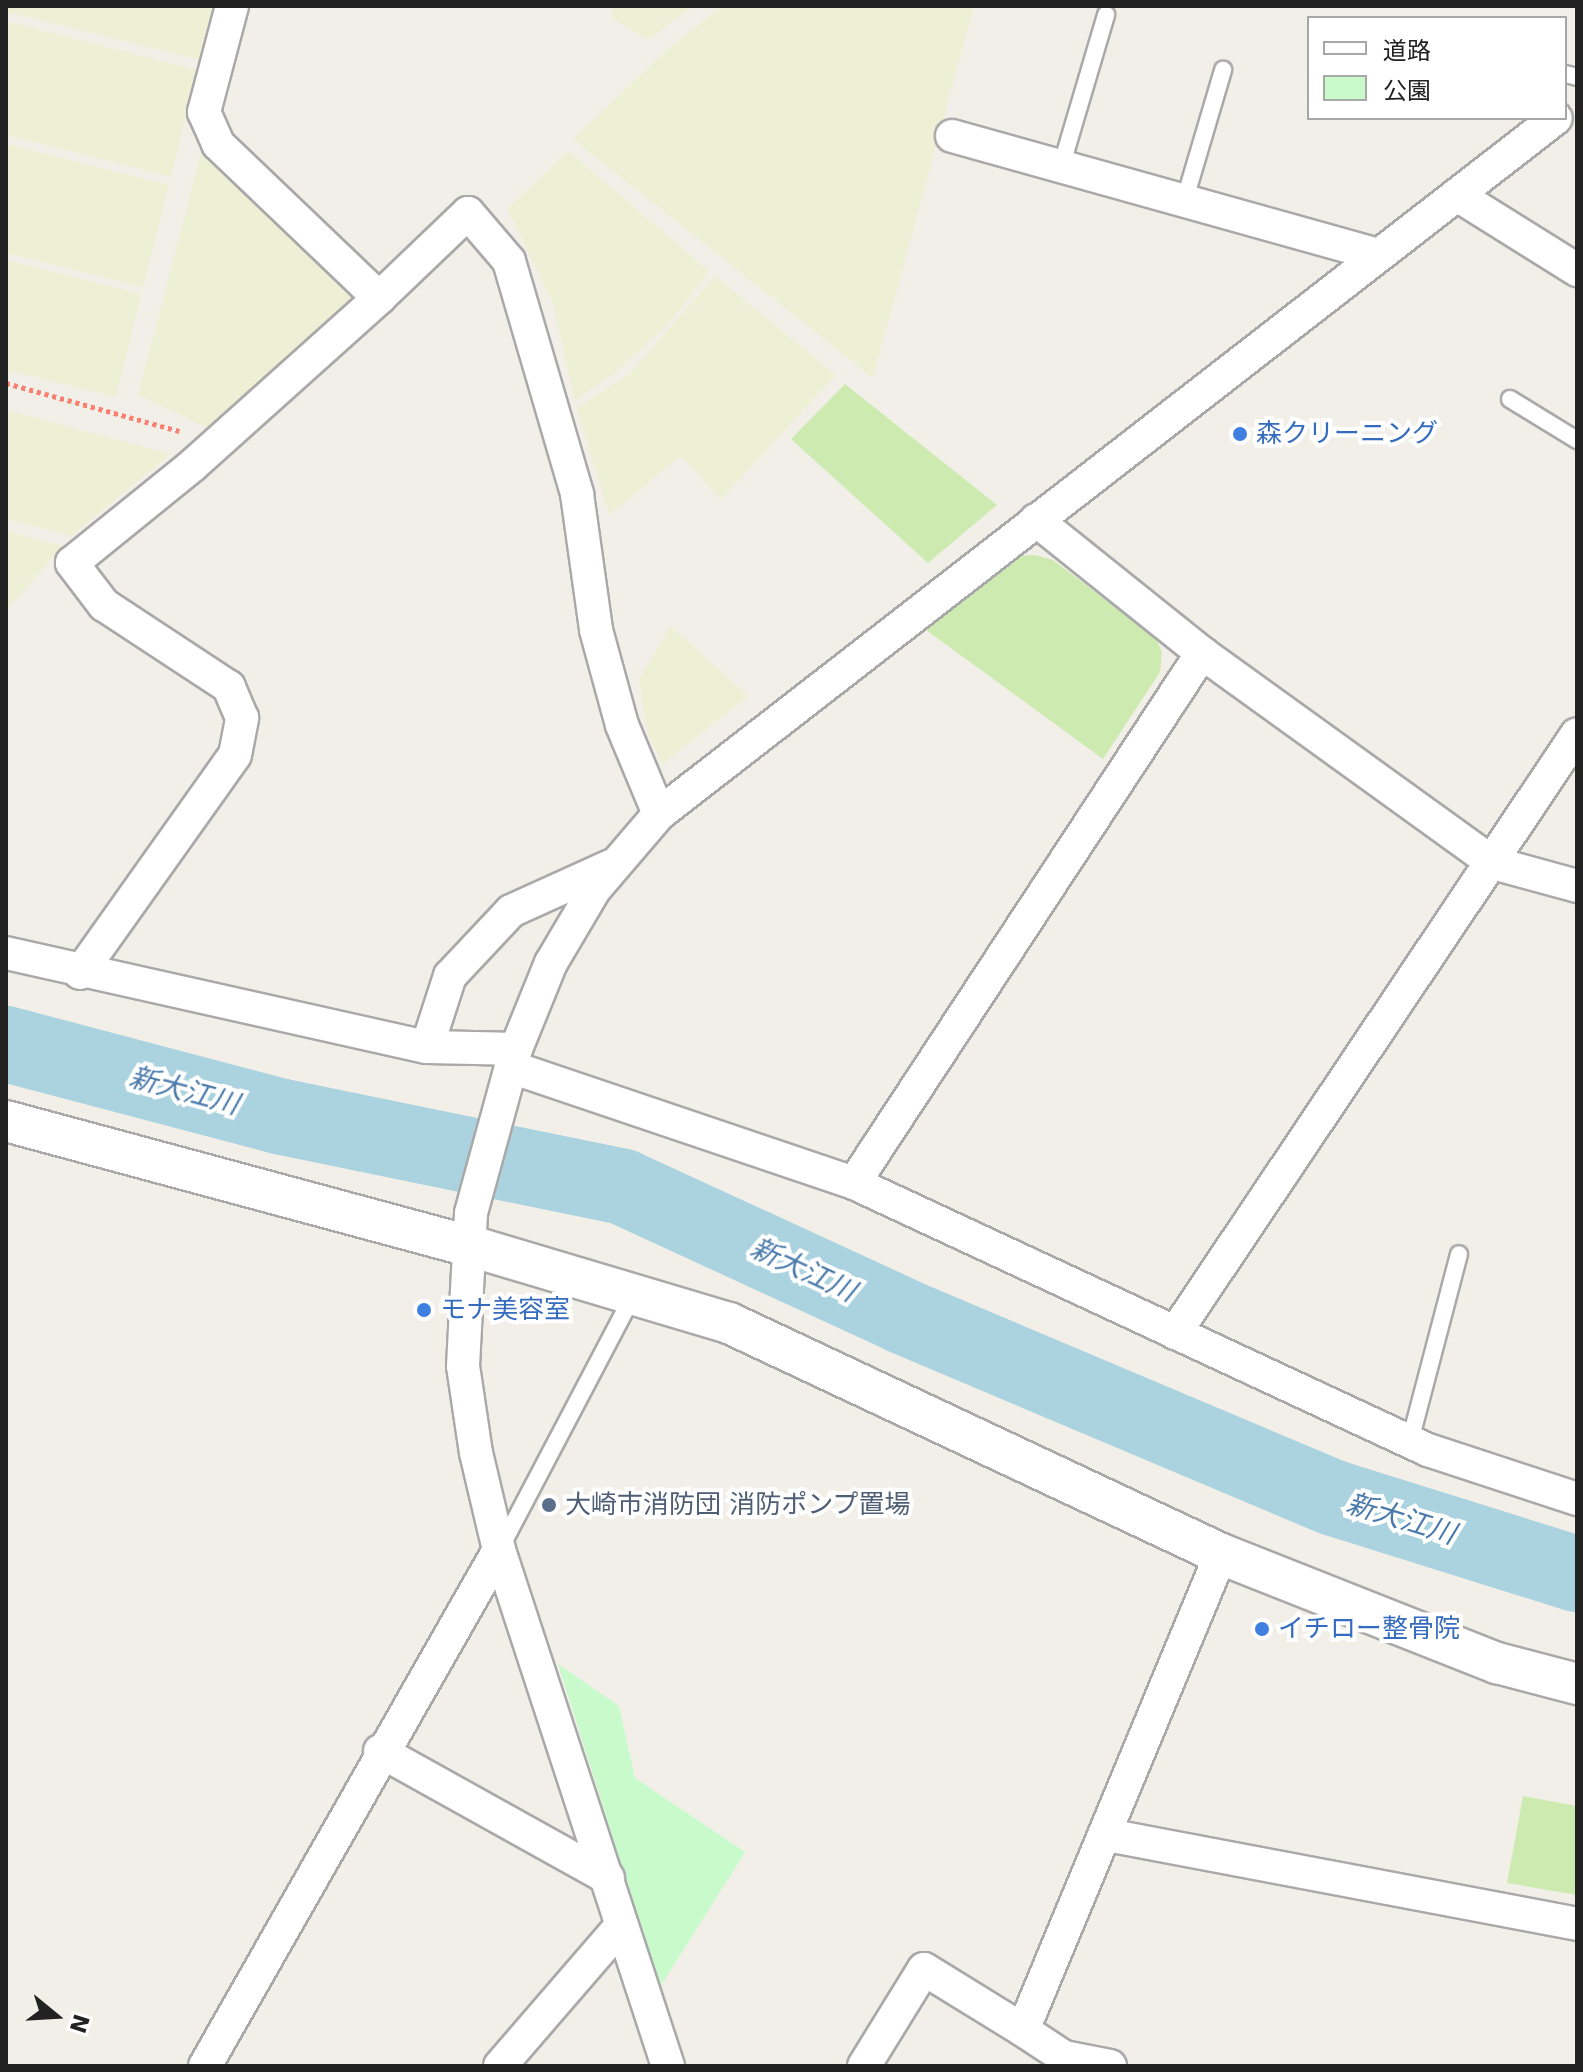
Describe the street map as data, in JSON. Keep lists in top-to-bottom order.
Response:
{
  "water": ["新大江川"],
  "places": [
    "森クリーニング",
    "モナ美容室",
    "大崎市消防団 消防ポンプ置場",
    "イチロー整骨院"
  ],
  "legend": ["道路", "公園"],
  "north": "right"
}
